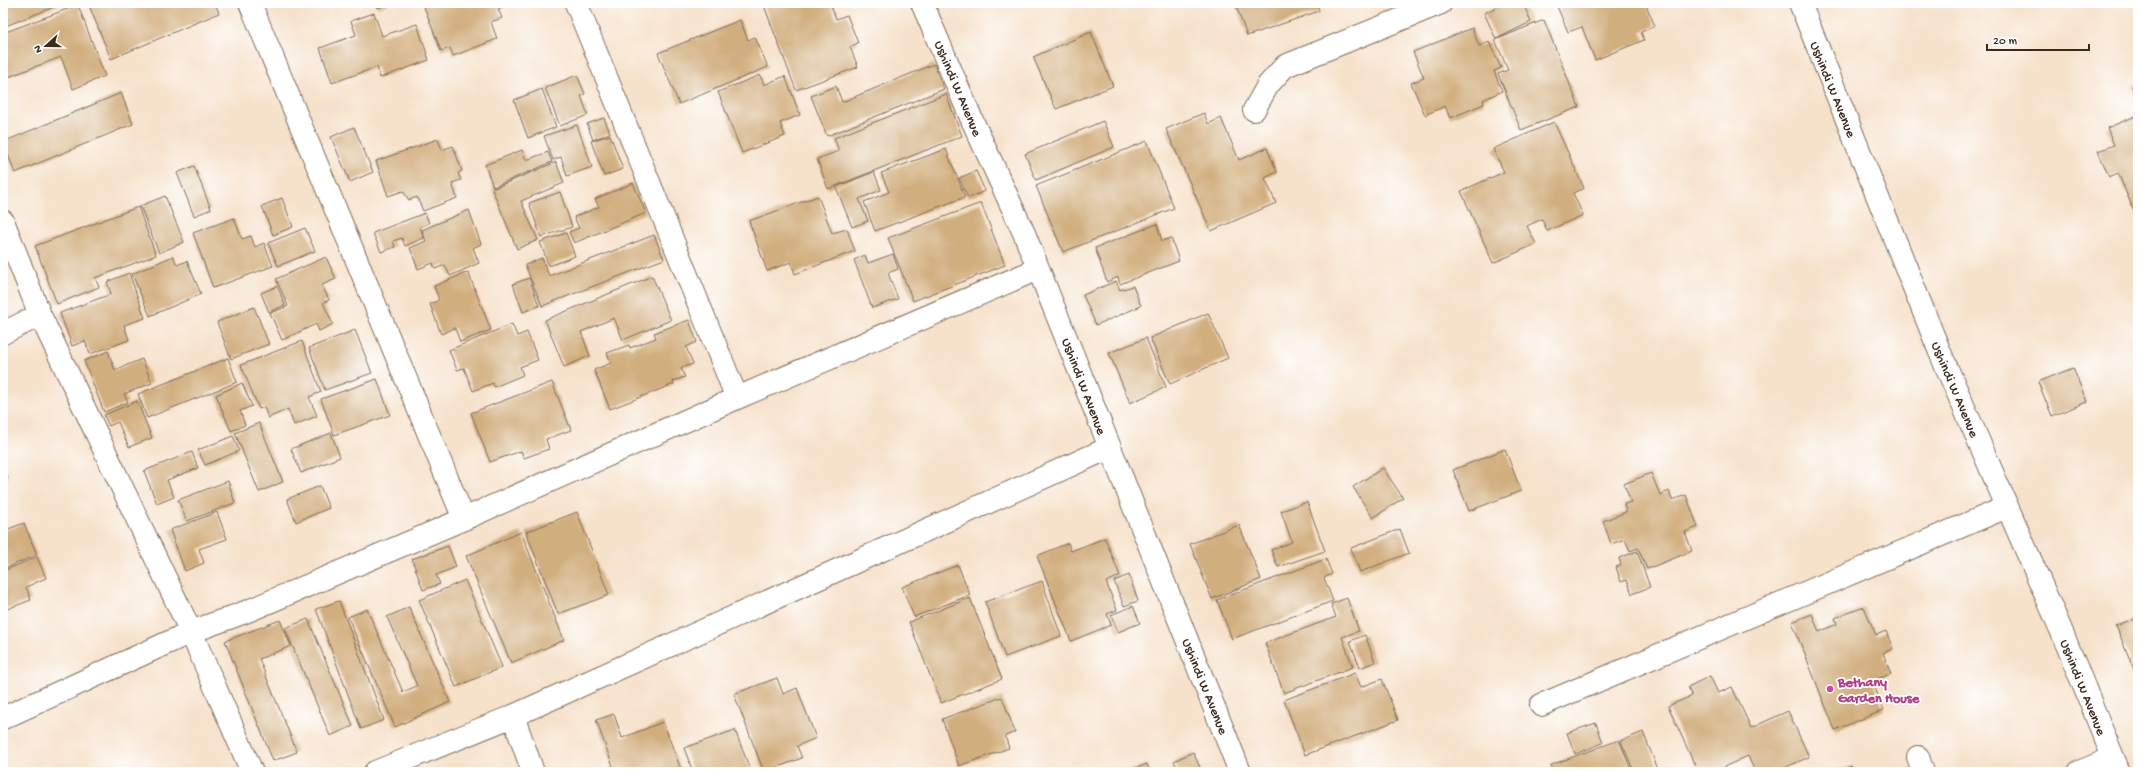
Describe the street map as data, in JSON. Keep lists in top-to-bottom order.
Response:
{
  "streets": {
    "street": ["Ushindi W Avenue"]
  },
  "places": ["Bethany Garden House"],
  "scale_bar": "20 m",
  "north": "left"
}
